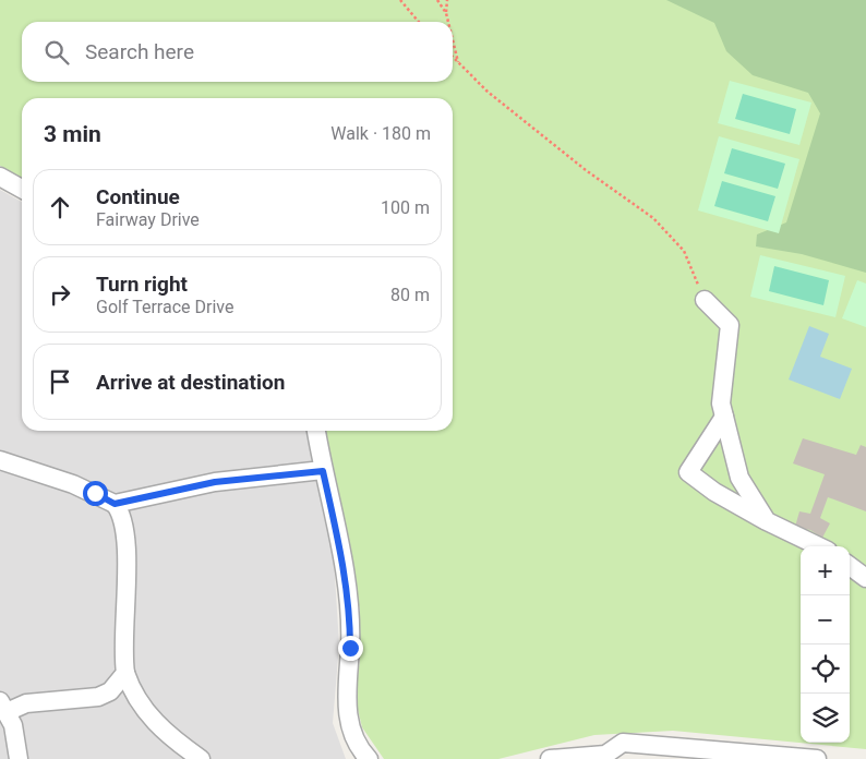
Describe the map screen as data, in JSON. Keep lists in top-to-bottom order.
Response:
{
  "page": {
    "search": "Search here",
    "heading": ["3 min", "Walk · 180 m"],
    "list": [
      ["Continue", "Fairway Drive", "100 m"],
      ["Turn right", "Golf Terrace Drive", "80 m"],
      "Arrive at destination"
    ],
    "map_buttons": ["+", "−"]
  }
}
